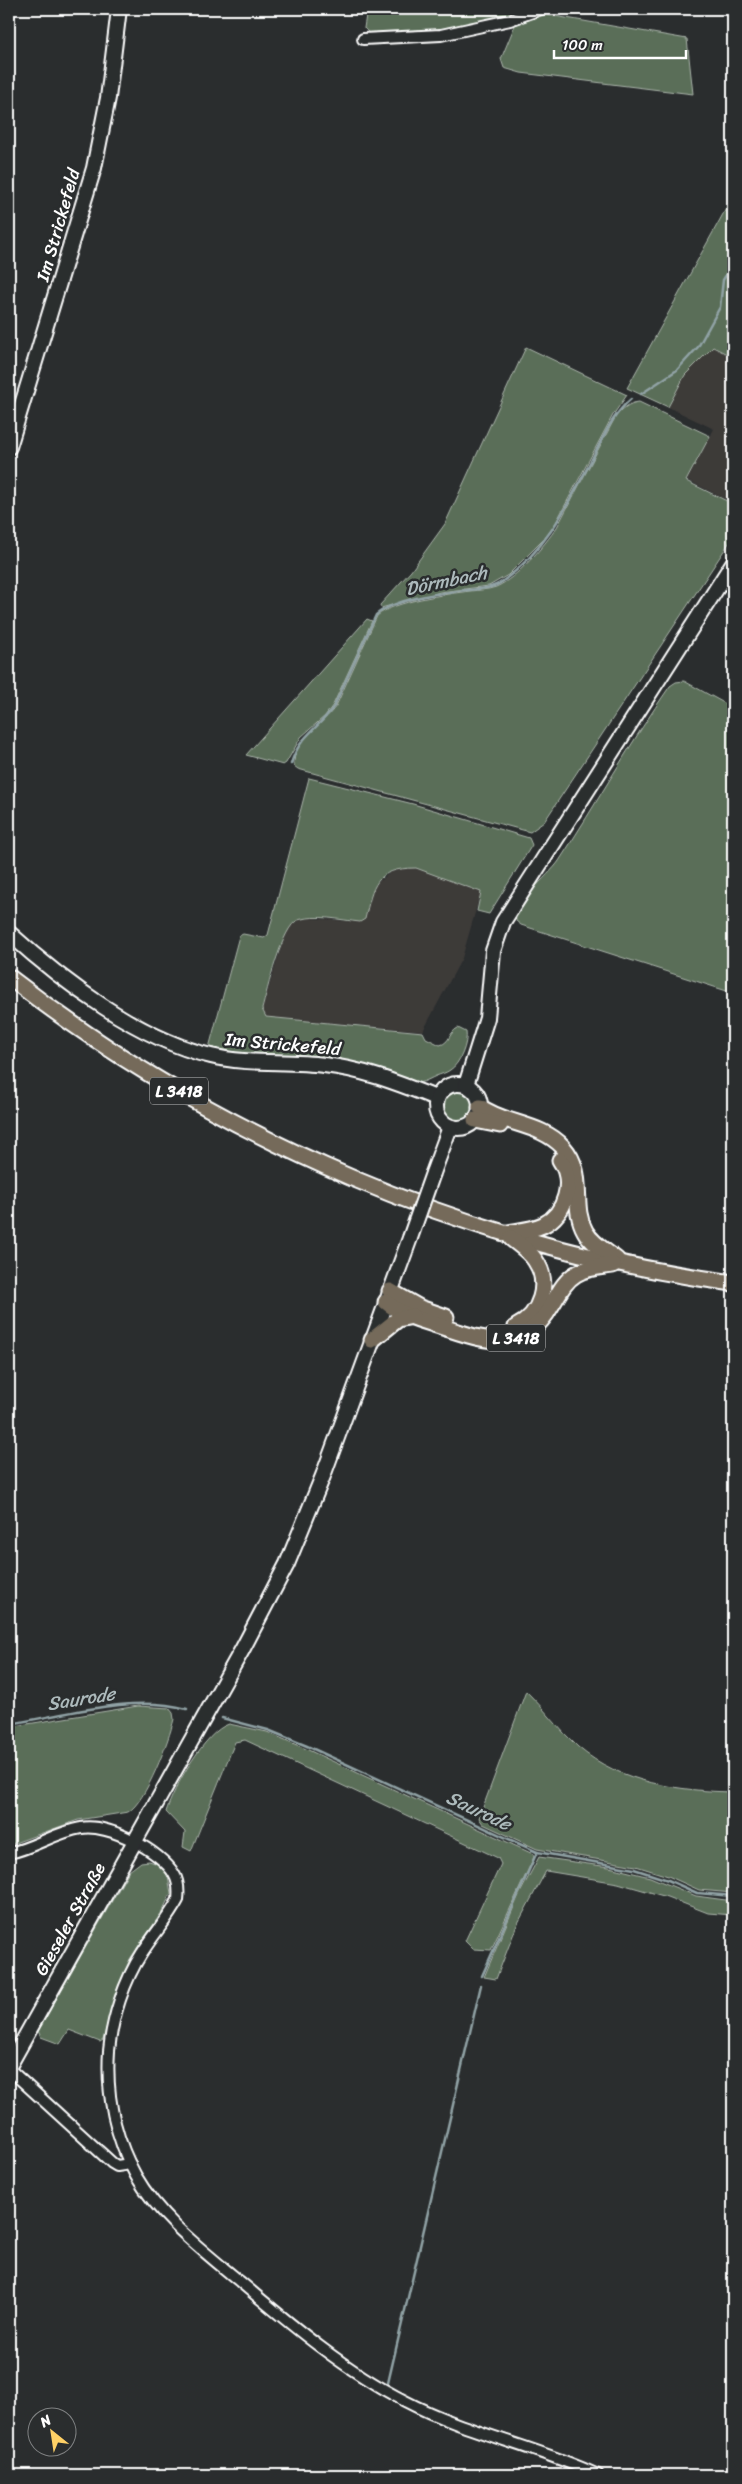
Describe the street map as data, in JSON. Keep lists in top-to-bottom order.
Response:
{
  "streets": {
    "main road": ["Im Strickefeld", "L 3418", "Gieseler Straße"]
  },
  "crossings": [
    ["Im Strickefeld", "L 3418"],
    ["Im Strickefeld", "Gieseler Straße"],
    ["L 3418", "Gieseler Straße"]
  ],
  "water": ["Dörmbach", "Saurode"],
  "scale_bar": "100 m",
  "north": "top left"
}
